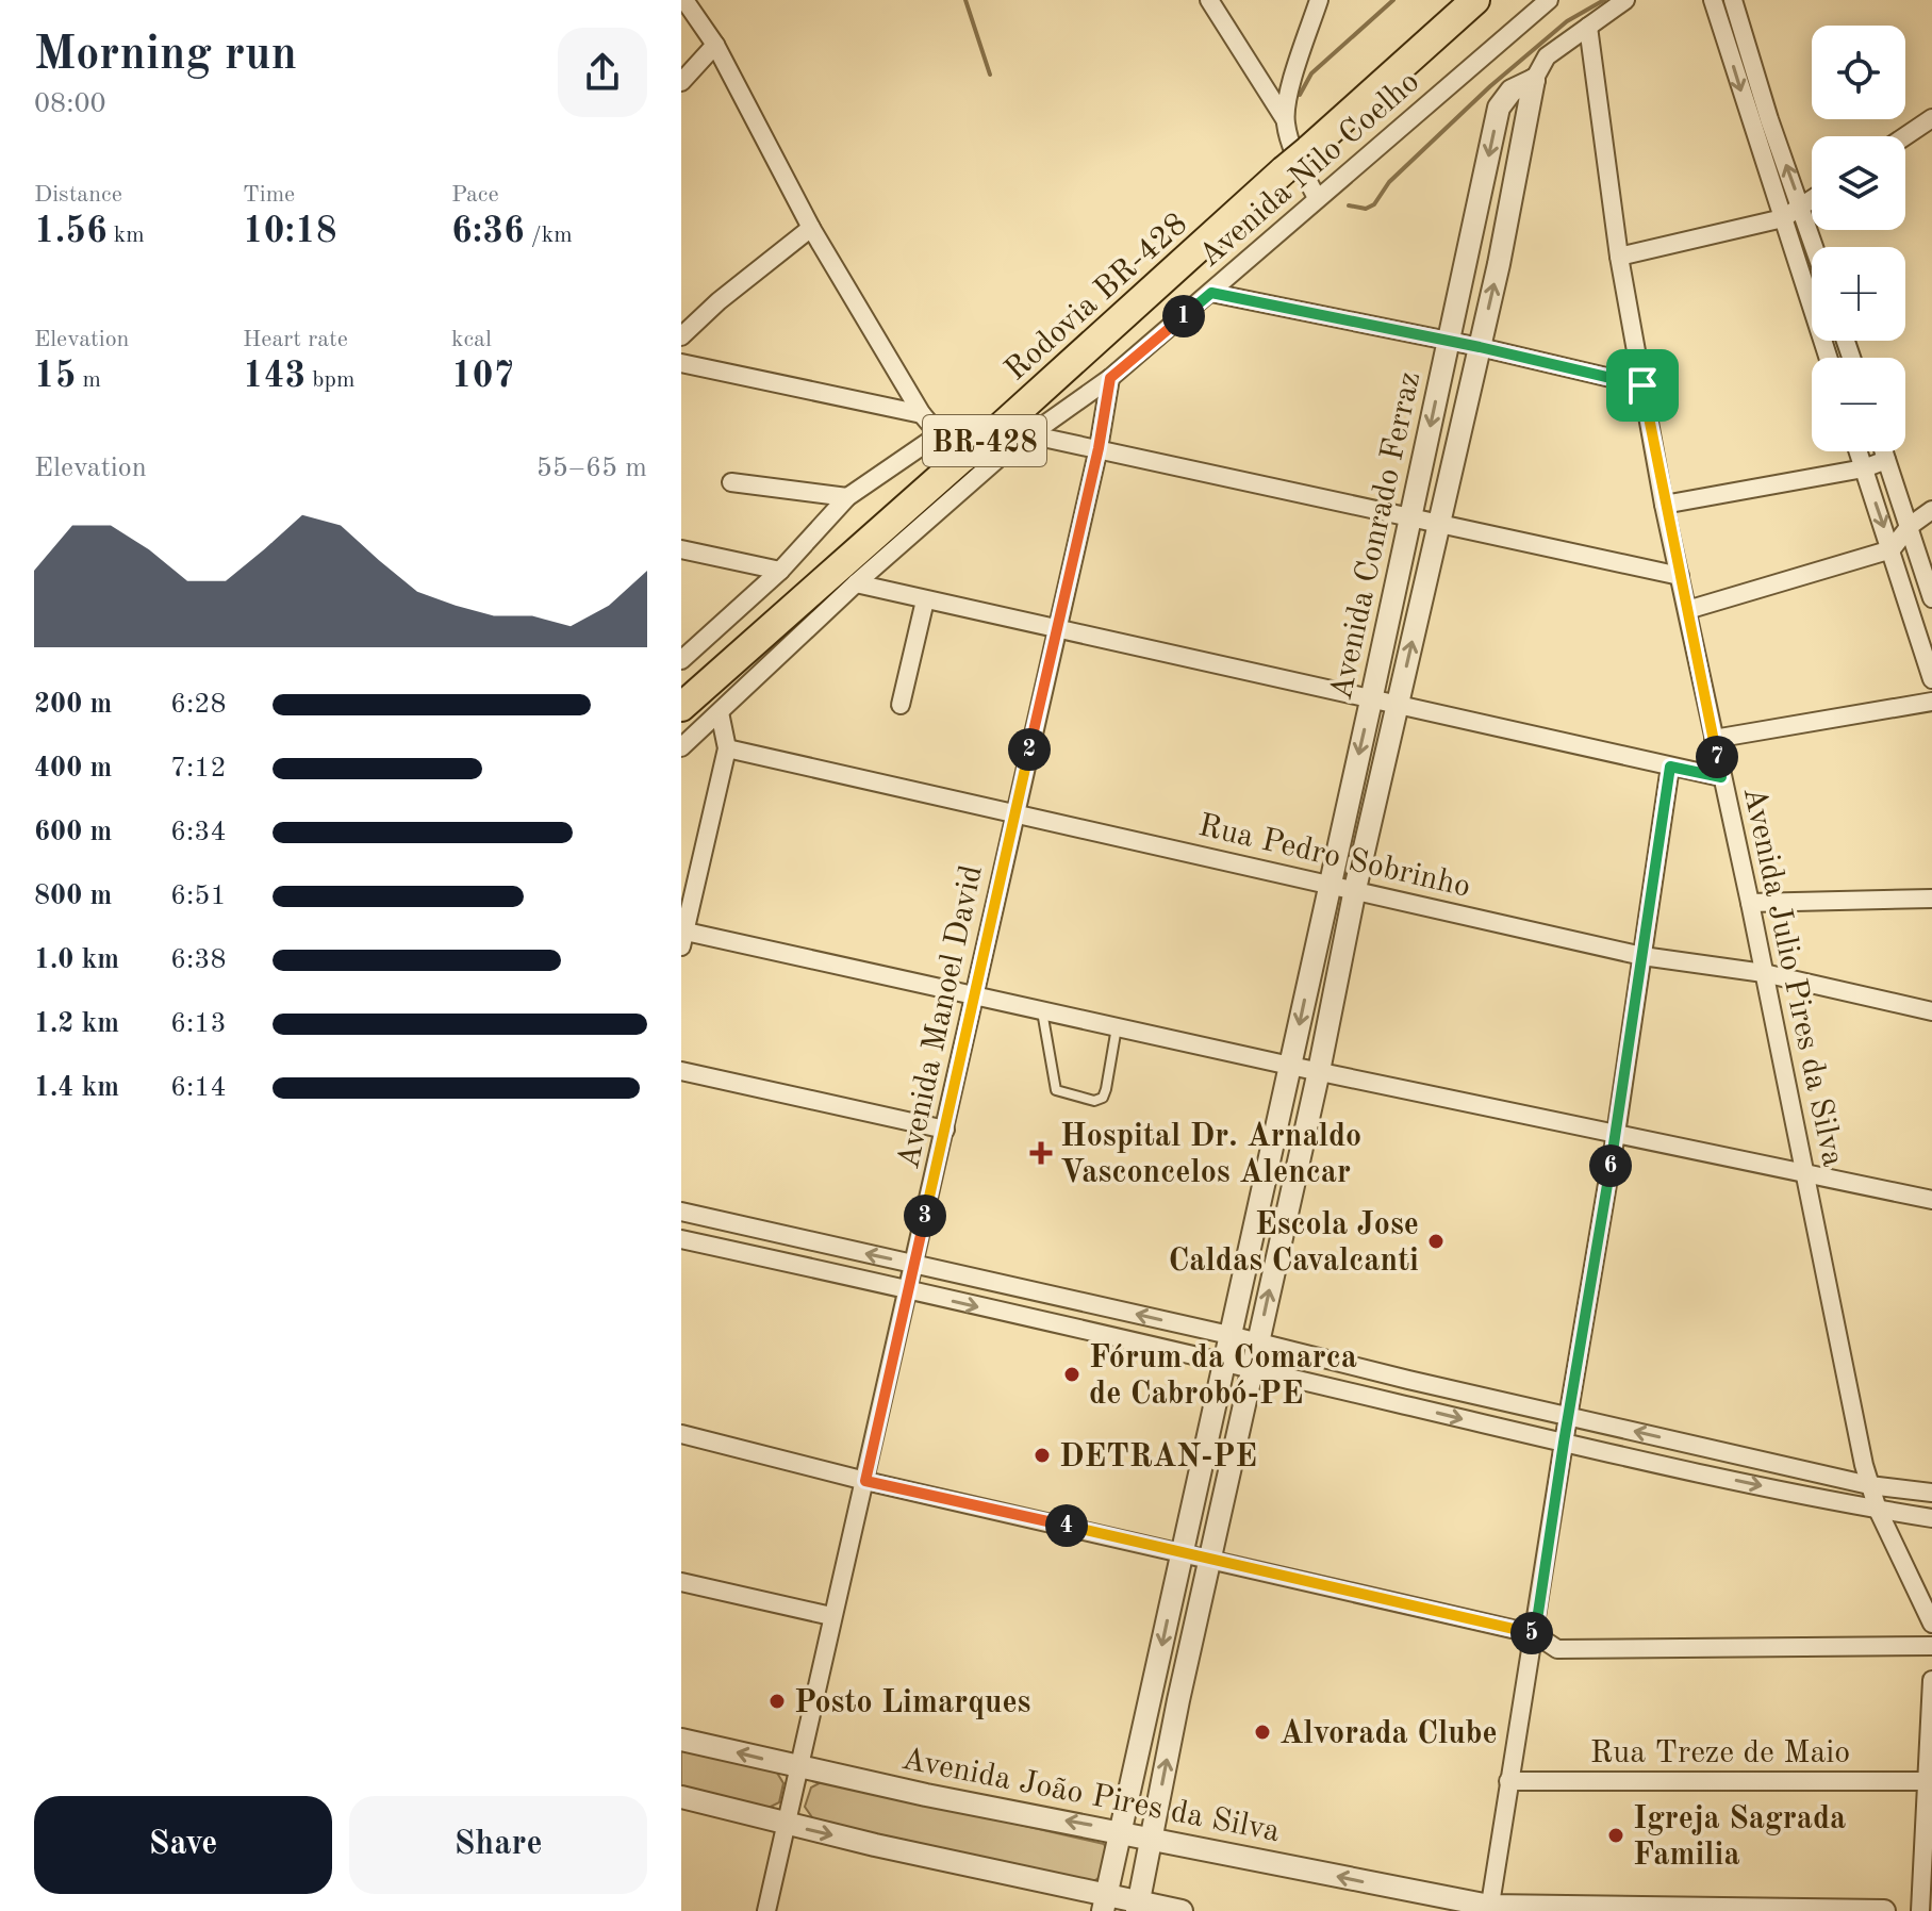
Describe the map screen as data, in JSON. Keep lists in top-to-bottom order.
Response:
{
  "streets": {
    "highway": ["Rodovia BR-428", "BR-428"],
    "street": [
      "Avenida Nilo Coelho",
      "Avenida Conrado Ferraz",
      "Rua Pedro Sobrinho",
      "Avenida Julio Pires da Silva",
      "Avenida Manoel David",
      "Rua Treze de Maio",
      "Avenida João Pires da Silva"
    ]
  },
  "crossings": [
    ["Avenida Nilo Coelho", "Avenida Manoel David"],
    ["Avenida Conrado Ferraz", "Rua Pedro Sobrinho"],
    ["Avenida Conrado Ferraz", "Avenida João Pires da Silva"],
    ["Rua Pedro Sobrinho", "Avenida Julio Pires da Silva"],
    ["Rua Pedro Sobrinho", "Avenida Manoel David"],
    ["Avenida Manoel David", "Avenida João Pires da Silva"]
  ],
  "places": {
    "health": ["Hospital Dr. Arnaldo Vasconcelos Alencar"],
    "other": [
      "Escola Jose Caldas Cavalcanti",
      "Fórum da Comarca de Cabrobó-PE",
      "DETRAN-PE",
      "Posto Limarques",
      "Alvorada Clube",
      "Igreja Sagrada Familia"
    ]
  },
  "page": {
    "heading": ["Morning run", "08:00"],
    "map_buttons": ["+", "−"],
    "stats": [
      ["Distance", "1.56 km"],
      ["Time", "10:18"],
      ["Pace", "6:36 /km"],
      ["Elevation", "15 m"],
      ["Heart rate", "143 bpm"],
      ["kcal", "107"]
    ],
    "pins": [
      "1",
      "2",
      "7",
      "6",
      "3",
      "4",
      "5"
    ],
    "chart": ["Elevation", "55–65 m"],
    "list": [
      {
        "name": "200 m",
        "note": "6:28"
      },
      {
        "name": "400 m",
        "note": "7:12"
      },
      {
        "name": "600 m",
        "note": "6:34"
      },
      {
        "name": "800 m",
        "note": "6:51"
      },
      {
        "name": "1.0 km",
        "note": "6:38"
      },
      {
        "name": "1.2 km",
        "note": "6:13"
      },
      {
        "name": "1.4 km",
        "note": "6:14"
      }
    ],
    "buttons": ["Save", "Share"]
  }
}
